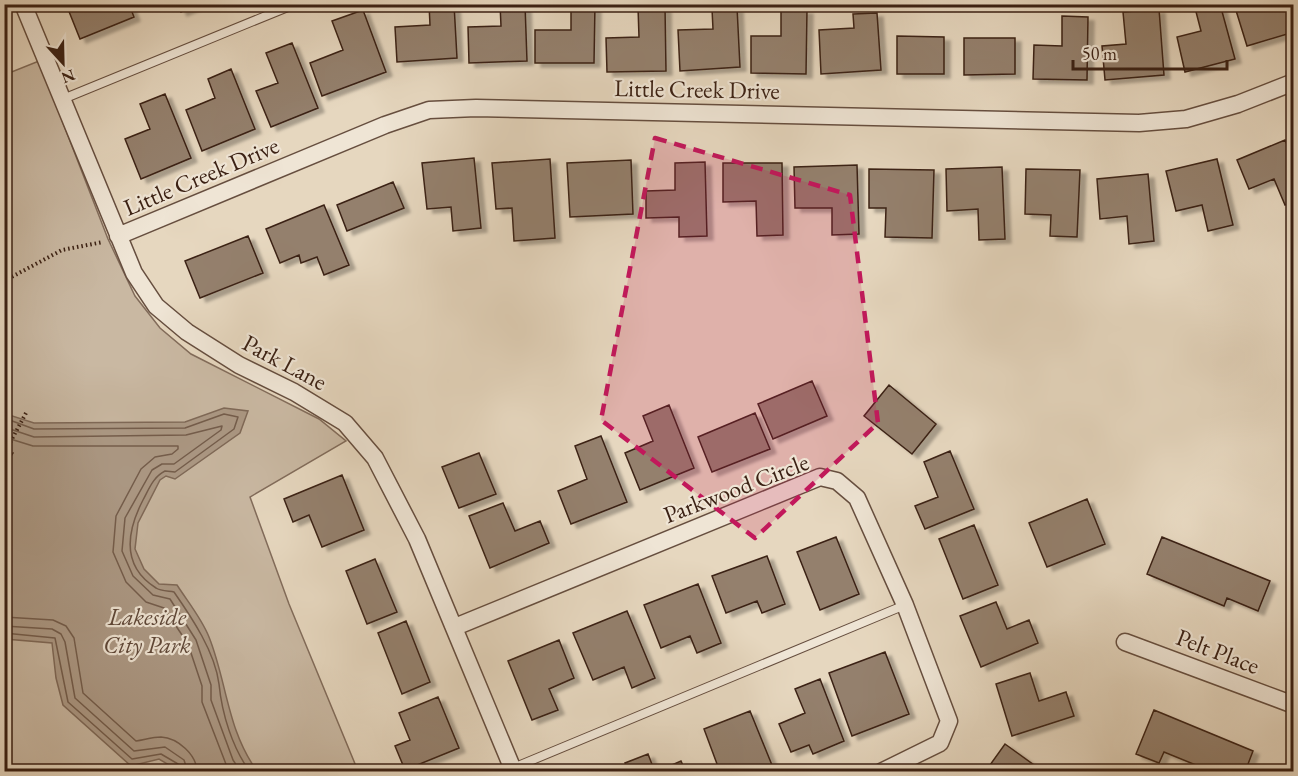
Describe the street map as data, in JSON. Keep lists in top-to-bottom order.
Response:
{
  "streets": {
    "street": [
      "Little Creek Drive",
      "Park Lane",
      "Parkwood Circle",
      "Pelt Place"
    ]
  },
  "crossings": [
    ["Little Creek Drive", "Park Lane"],
    ["Park Lane", "Parkwood Circle"]
  ],
  "parks": ["Lakeside City Park"],
  "scale_bar": "50 m",
  "north": "bottom"
}
